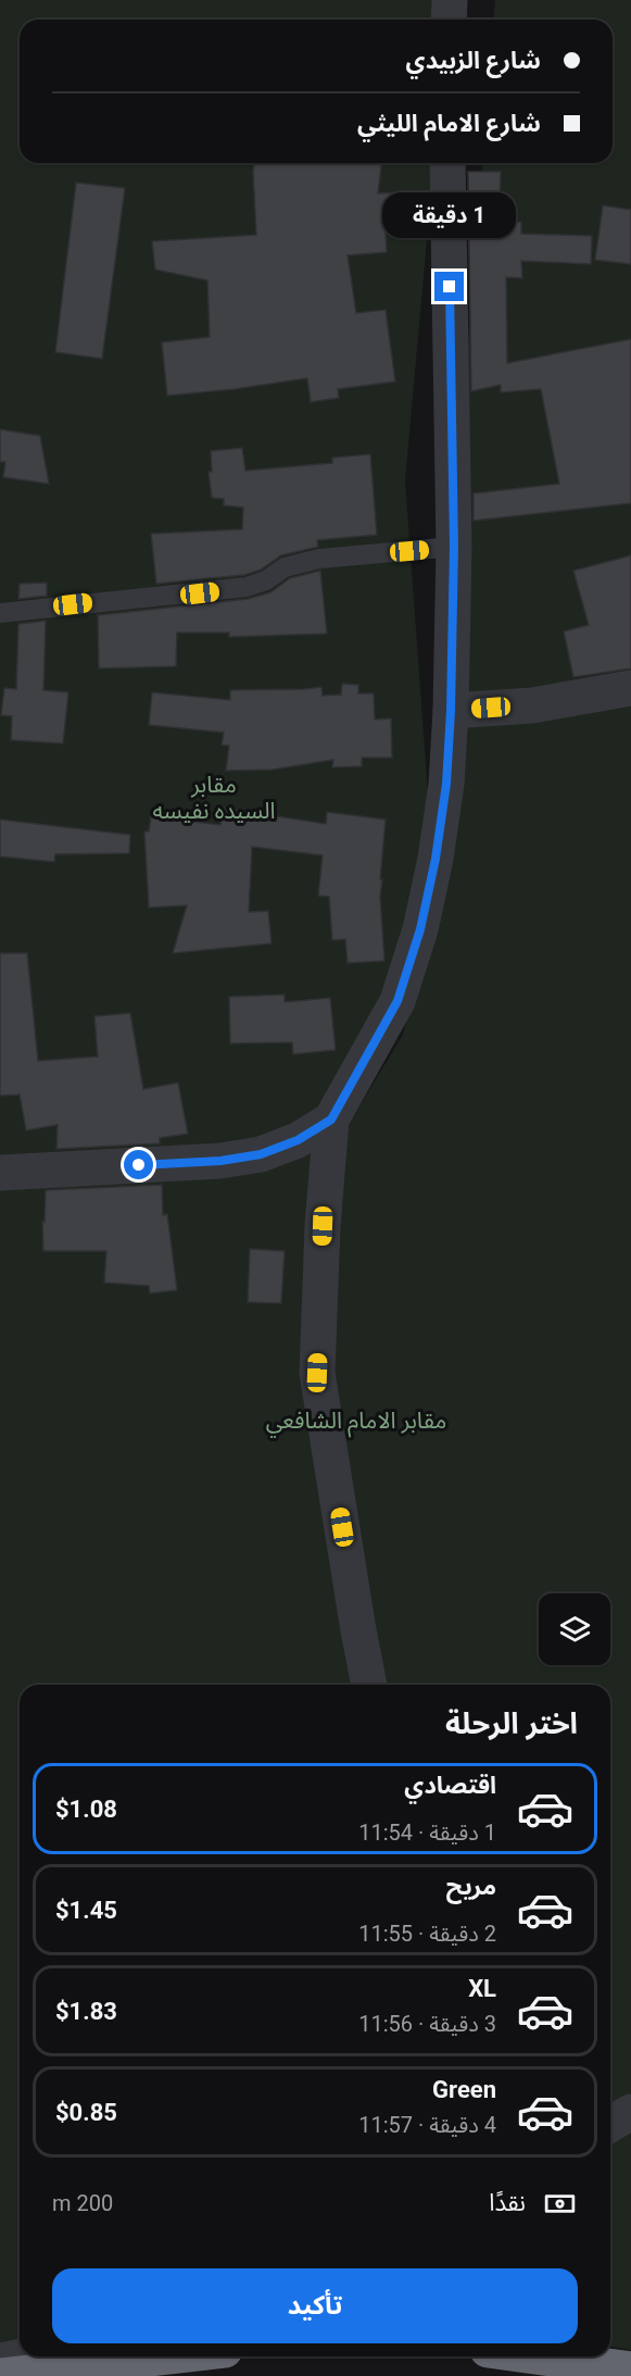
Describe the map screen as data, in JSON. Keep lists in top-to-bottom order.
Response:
{
  "parks": ["مقابر السيده نفيسه", "مقابر الامام الشافعي"],
  "page": {
    "banner": ["شارع الزبيدي", "شارع الامام الليثي"],
    "bubble": "1 دقيقة",
    "heading": "اختر الرحلة",
    "list": [
      {
        "name": "اقتصادي",
        "note": "1 دقيقة · 11:54",
        "value": "$1.08"
      },
      {
        "name": "مريح",
        "note": "2 دقيقة · 11:55",
        "value": "$1.45"
      },
      {
        "name": "XL",
        "note": "3 دقيقة · 11:56",
        "value": "$1.83"
      },
      {
        "name": "Green",
        "note": "4 دقيقة · 11:57",
        "value": "$0.85"
      }
    ],
    "pay": ["نقدًا", "200 m"],
    "buttons": "تأكيد"
  }
}
